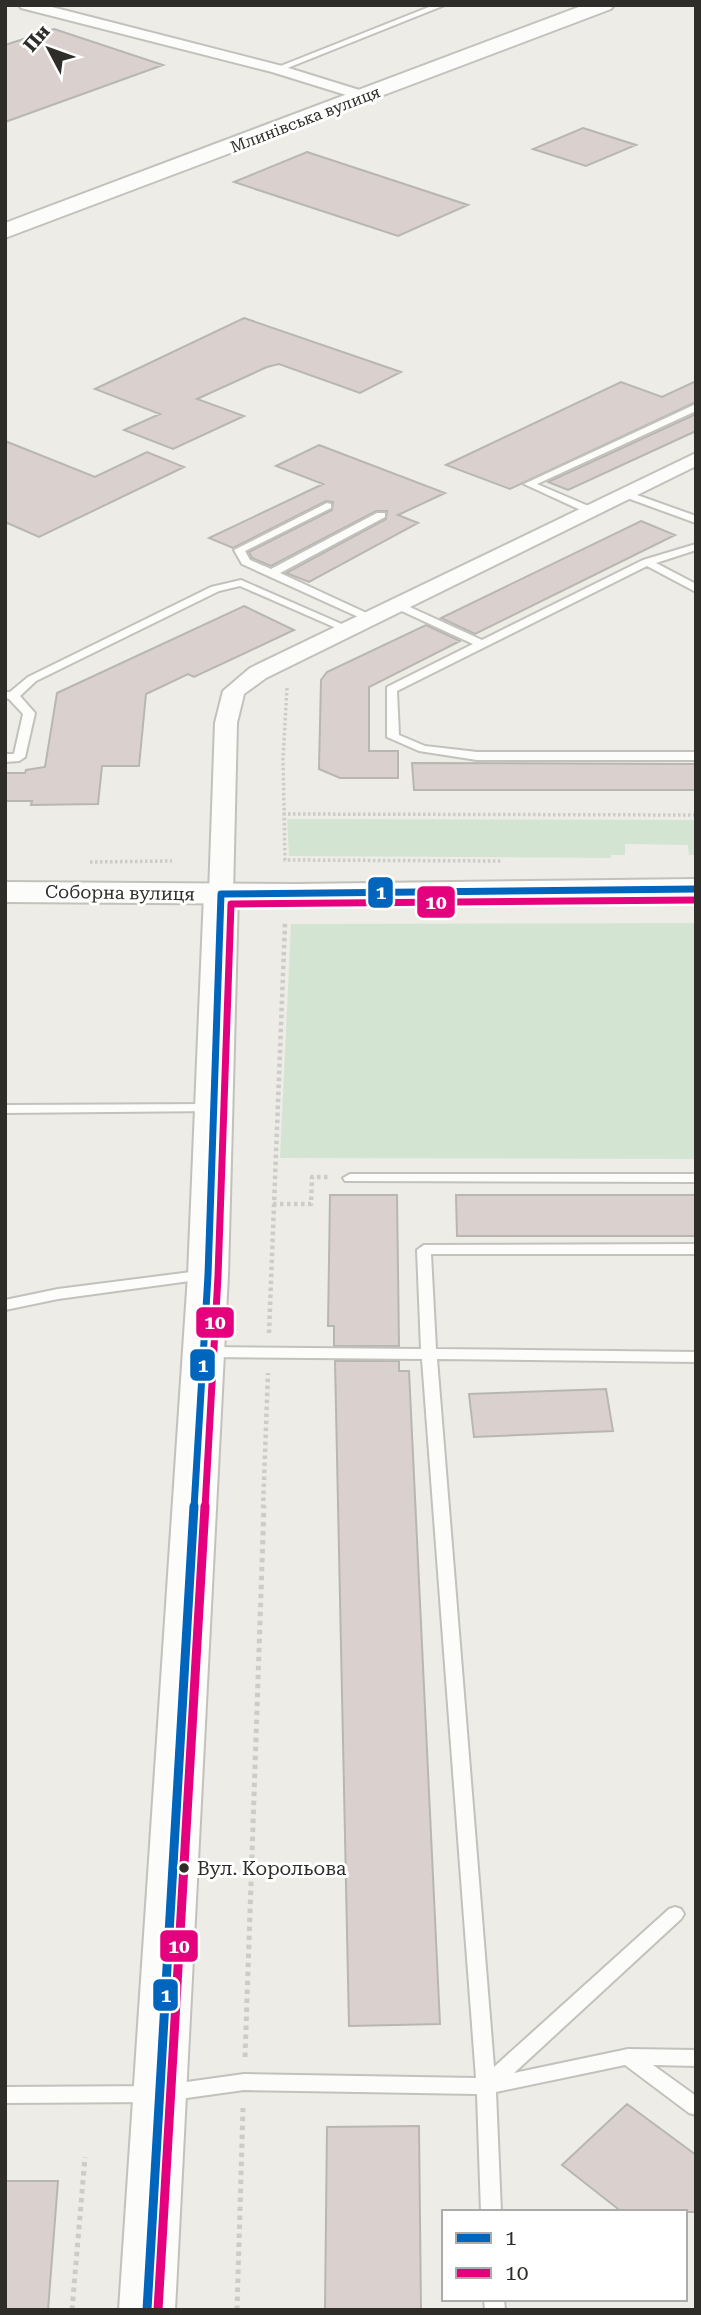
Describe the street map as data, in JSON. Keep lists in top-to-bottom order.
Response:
{
  "streets": {
    "main road": ["Млинівська вулиця", "Соборна вулиця"]
  },
  "places": ["Вул. Корольова"],
  "lines": ["transit line 1", "transit line 10"],
  "legend": ["1", "10"],
  "north": "top left"
}
